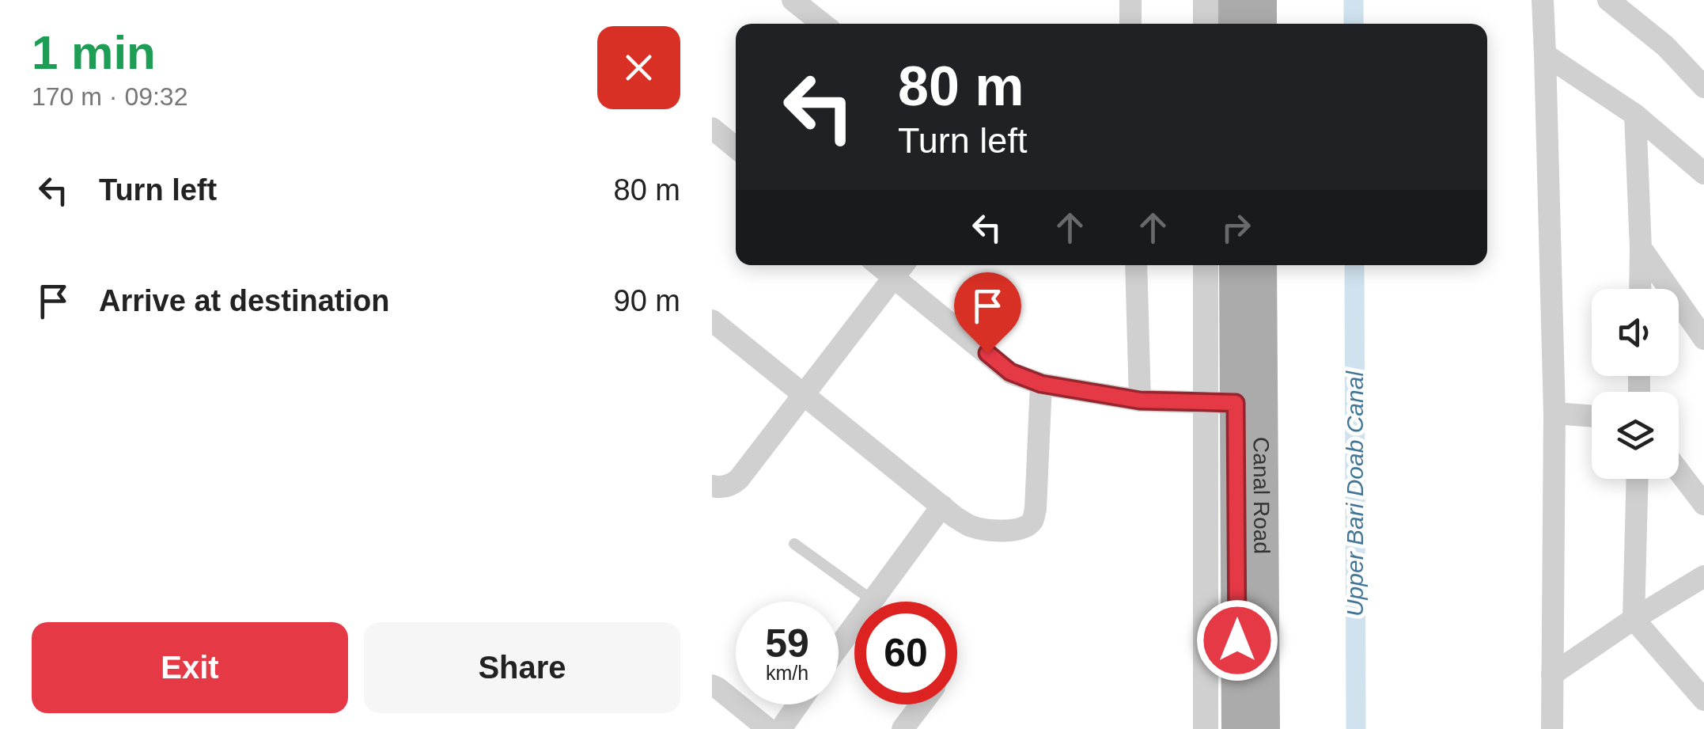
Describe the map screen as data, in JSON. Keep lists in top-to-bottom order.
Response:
{
  "streets": {
    "main road": ["Canal Road"]
  },
  "water": ["Upper Bari Doab Canal"],
  "page": {
    "heading": ["1 min", "170 m · 09:32"],
    "turn": ["80 m", "Turn left"],
    "list": [
      {
        "name": "Turn left",
        "value": "80 m"
      },
      {
        "name": "Arrive at destination",
        "value": "90 m"
      }
    ],
    "speed": "59 km/h",
    "limit": "60",
    "buttons": ["Exit", "Share"]
  }
}
